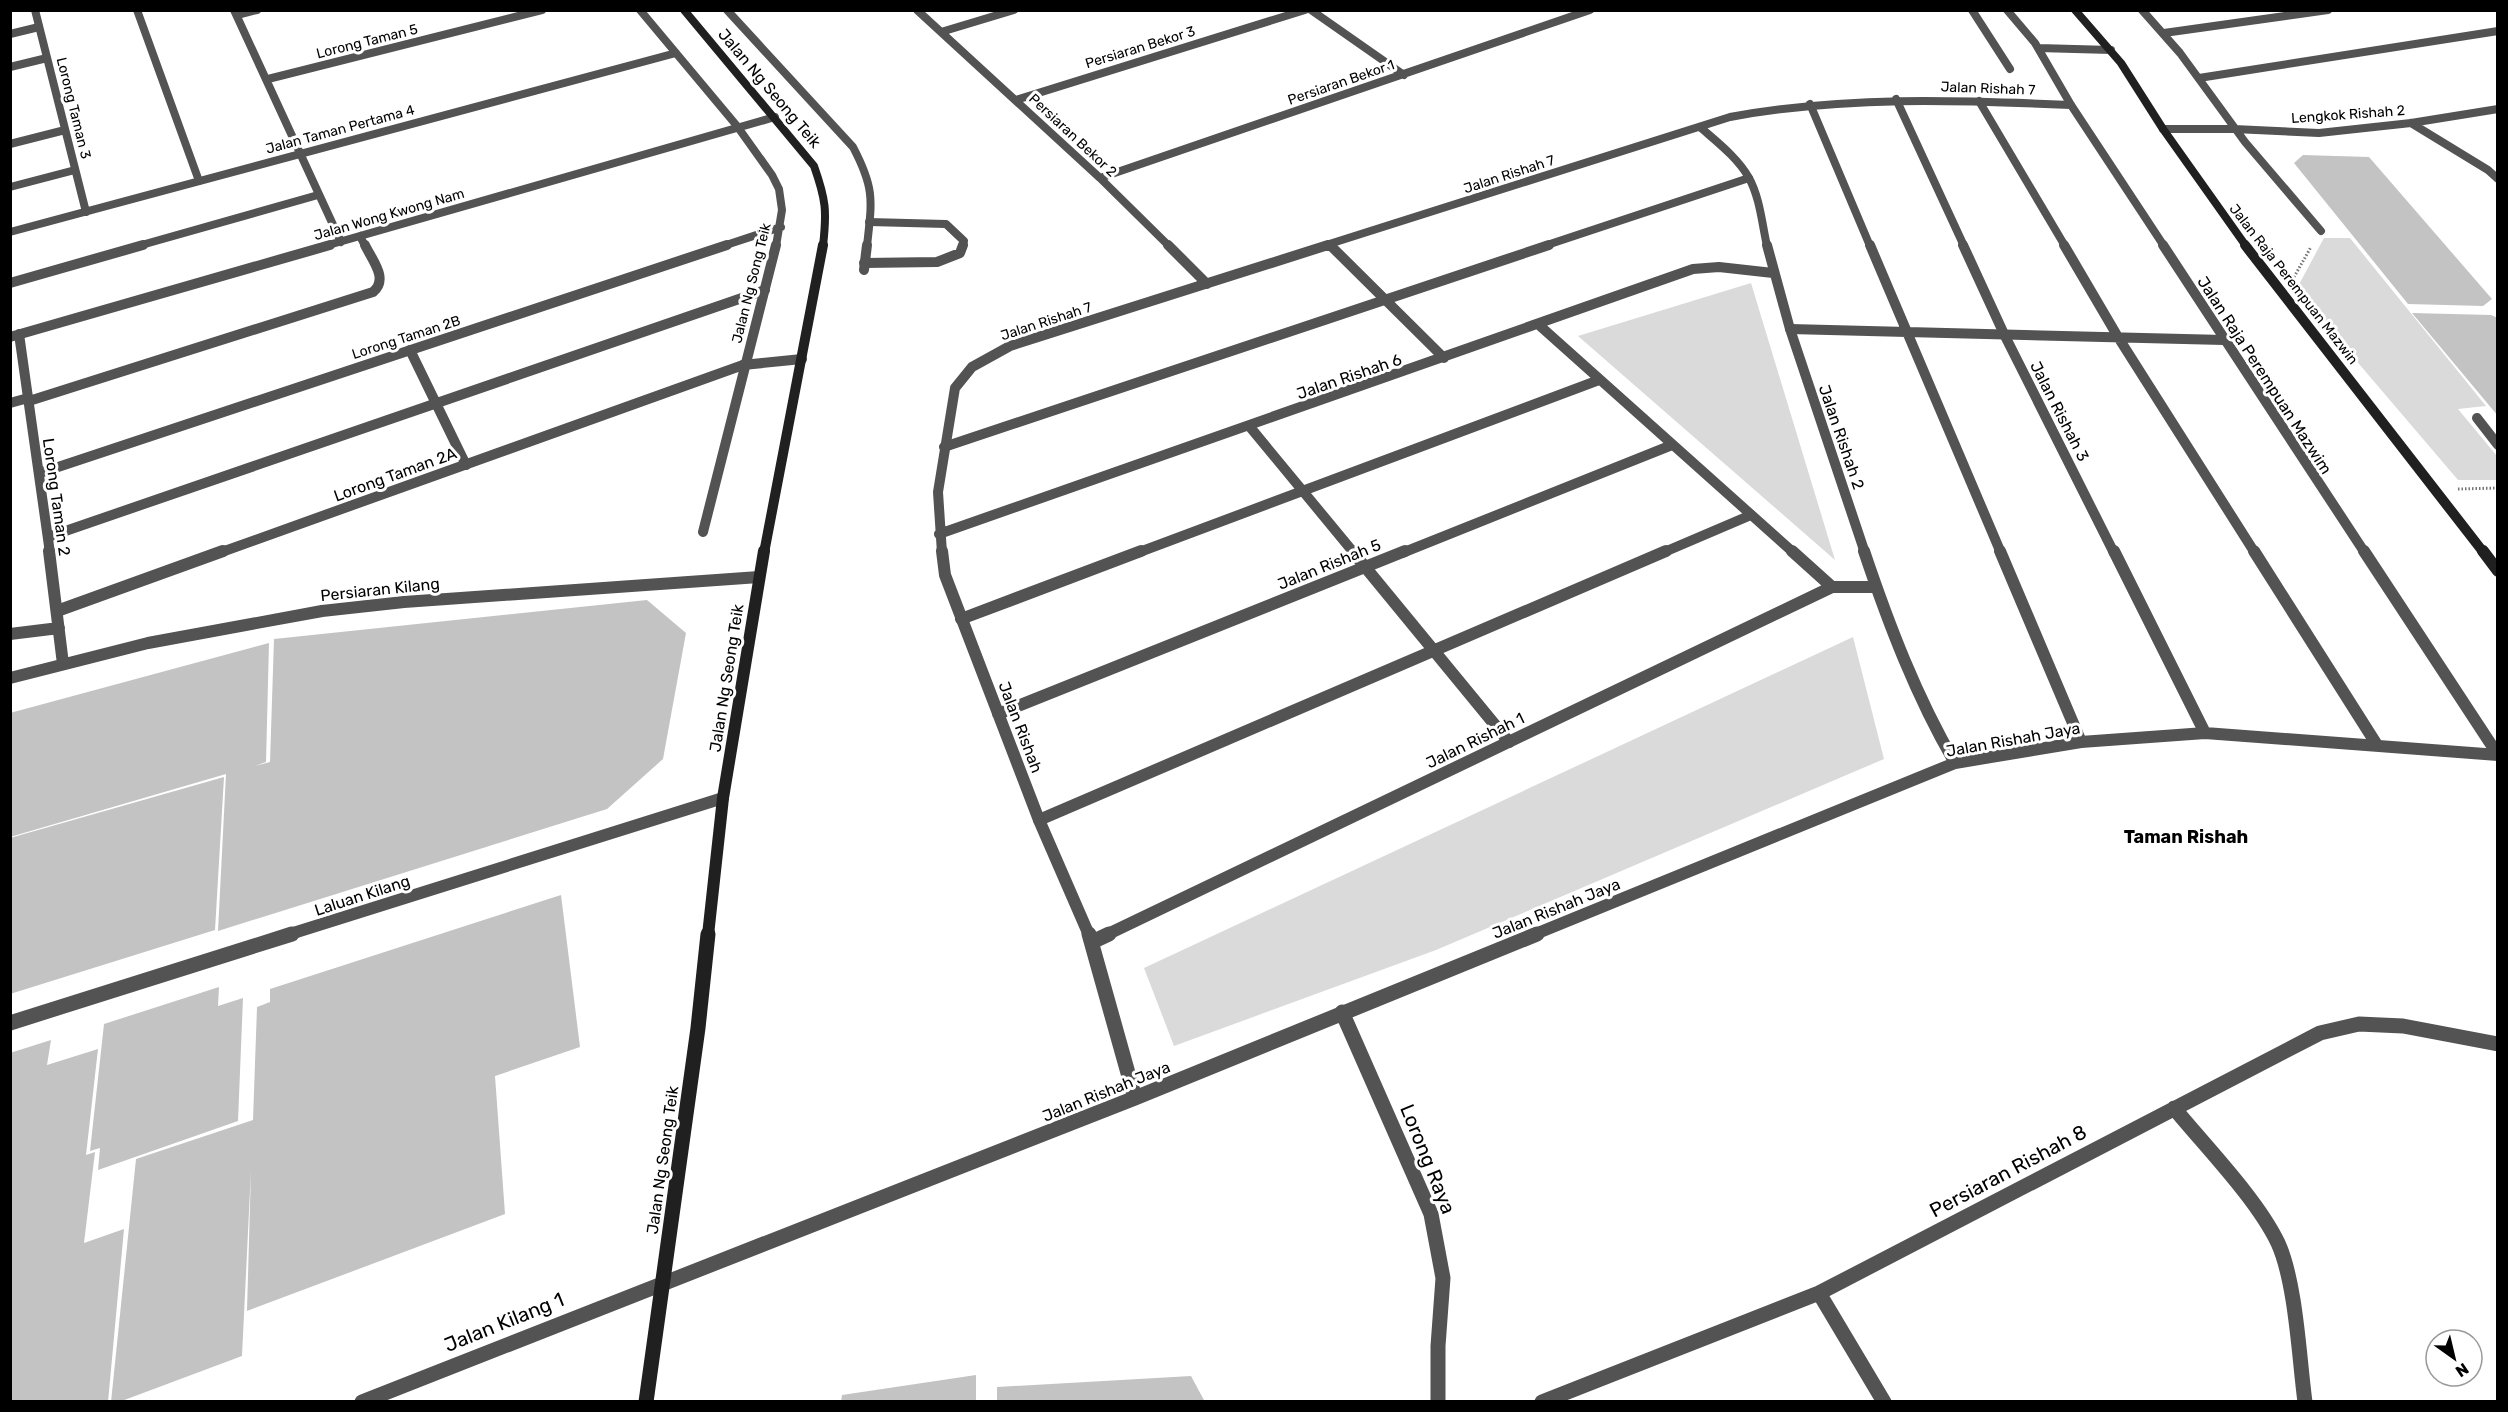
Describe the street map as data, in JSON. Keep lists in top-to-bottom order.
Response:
{
  "streets": {
    "main road": ["Jalan Ng Seong Teik", "Jalan Raja Perempuan Mazwin"],
    "street": [
      "Lorong Taman 5",
      "Persiaran Bekor 3",
      "Persiaran Bekor 1",
      "Jalan Rishah 7",
      "Lorong Taman 3",
      "Lengkok Rishah 2",
      "Jalan Taman Pertama 4",
      "Persiaran Bekor 2",
      "Jalan Wong Kwong Nam",
      "Jalan Ng Song Teik",
      "Lorong Taman 2B",
      "Jalan Raja Perempuan Mazwim",
      "Jalan Rishah 6",
      "Jalan Rishah 3",
      "Jalan Rishah 2",
      "Lorong Taman 2A",
      "Lorong Taman 2",
      "Jalan Rishah 5",
      "Persiaran Kilang",
      "Jalan Rishah",
      "Jalan Rishah Jaya",
      "Jalan Rishah 1",
      "Laluan Kilang",
      "Lorong Raya",
      "Persiaran Rishah 8",
      "Jalan Kilang 1"
    ]
  },
  "crossings": [
    ["Persiaran Bekor 3", "Persiaran Bekor 2"],
    ["Persiaran Bekor 1", "Persiaran Bekor 2"],
    ["Jalan Ng Seong Teik", "Jalan Wong Kwong Nam"],
    ["Jalan Ng Seong Teik", "Lorong Taman 2A"],
    ["Jalan Ng Seong Teik", "Persiaran Kilang"],
    ["Jalan Ng Seong Teik", "Jalan Rishah Jaya"],
    ["Jalan Ng Seong Teik", "Laluan Kilang"],
    ["Jalan Ng Seong Teik", "Jalan Kilang 1"],
    ["Jalan Rishah 7", "Persiaran Bekor 2"],
    ["Jalan Rishah 7", "Jalan Raja Perempuan Mazwim"],
    ["Jalan Rishah 7", "Jalan Rishah 3"],
    ["Jalan Rishah 7", "Jalan Rishah 2"],
    ["Jalan Rishah 7", "Jalan Rishah"],
    ["Lorong Taman 3", "Jalan Taman Pertama 4"],
    ["Lengkok Rishah 2", "Jalan Raja Perempuan Mazwin"],
    ["Jalan Taman Pertama 4", "Jalan Ng Song Teik"],
    ["Jalan Wong Kwong Nam", "Jalan Ng Song Teik"],
    ["Jalan Wong Kwong Nam", "Lorong Taman 2"],
    ["Jalan Ng Song Teik", "Lorong Taman 2B"],
    ["Jalan Ng Song Teik", "Lorong Taman 2A"],
    ["Lorong Taman 2B", "Lorong Taman 2"],
    ["Jalan Raja Perempuan Mazwim", "Jalan Rishah Jaya"],
    ["Jalan Rishah 6", "Jalan Rishah 2"],
    ["Jalan Rishah 6", "Jalan Rishah"],
    ["Jalan Rishah 3", "Jalan Rishah Jaya"],
    ["Jalan Rishah 2", "Jalan Rishah Jaya"],
    ["Jalan Rishah 2", "Jalan Rishah 1"],
    ["Lorong Taman 2A", "Lorong Taman 2"],
    ["Lorong Taman 2", "Persiaran Kilang"],
    ["Jalan Rishah 5", "Jalan Rishah"],
    ["Jalan Rishah", "Jalan Rishah Jaya"],
    ["Jalan Rishah", "Jalan Rishah 1"],
    ["Jalan Rishah Jaya", "Lorong Raya"],
    ["Jalan Rishah Jaya", "Jalan Kilang 1"]
  ],
  "districts": ["Taman Rishah"],
  "north": "bottom right"
}
